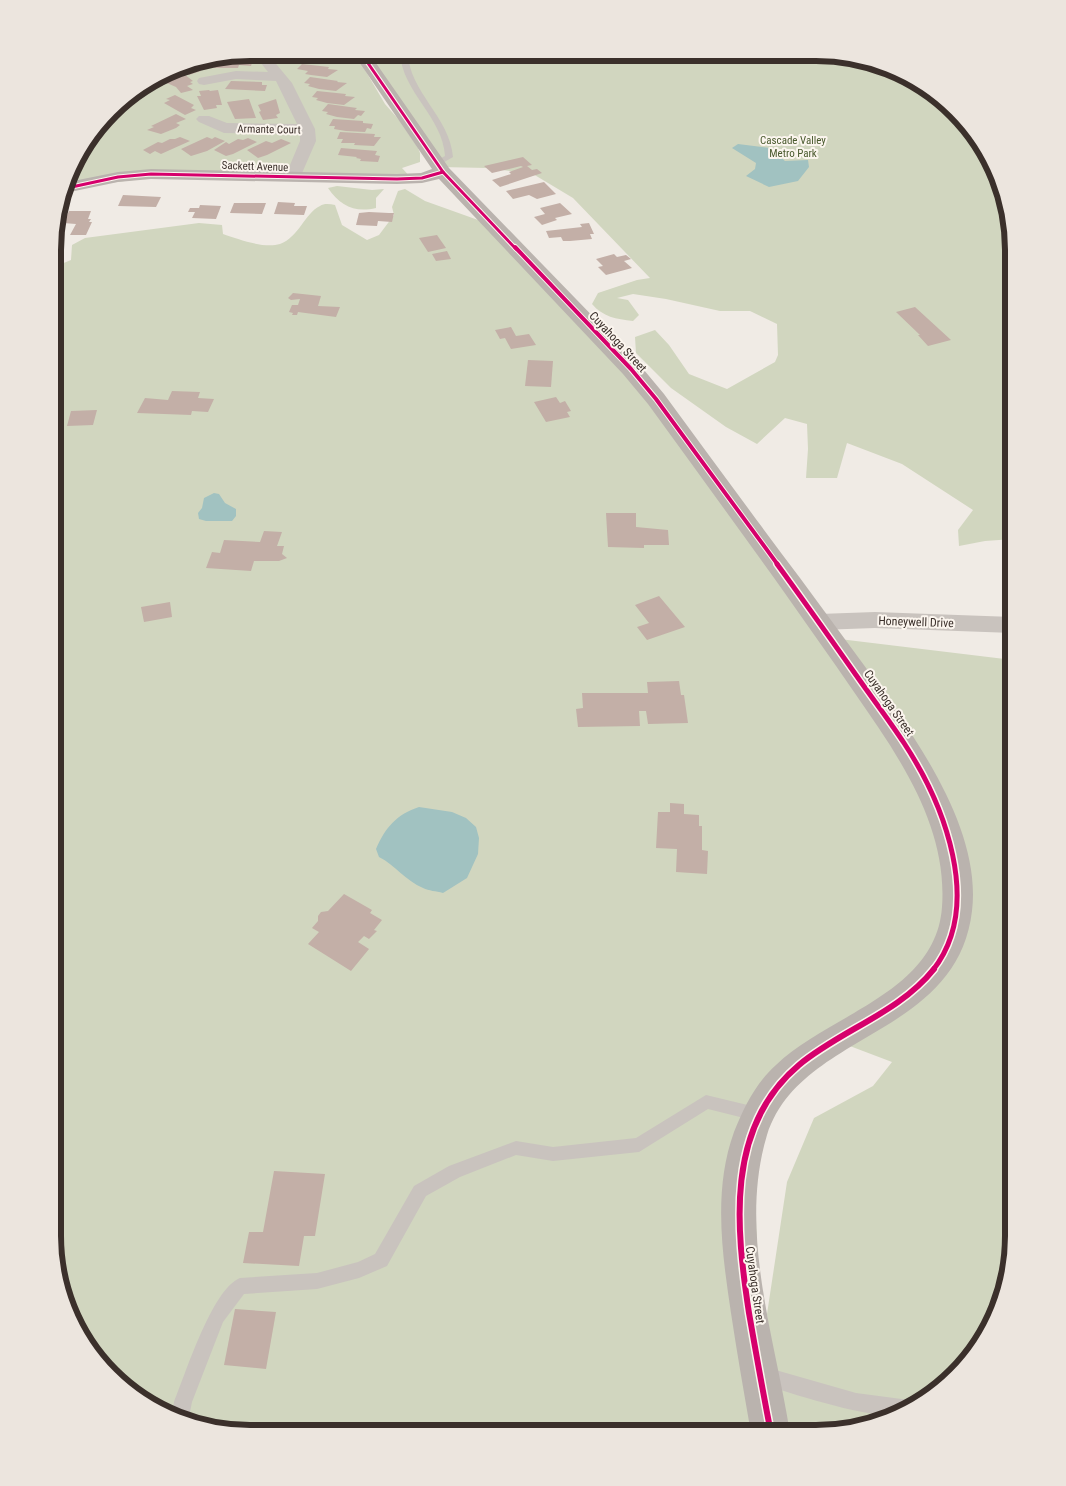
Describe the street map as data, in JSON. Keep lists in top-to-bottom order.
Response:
{
  "streets": {
    "street": [
      "Armante Court",
      "Sackett Avenue",
      "Cuyahoga Street",
      "Honeywell Drive"
    ]
  },
  "crossings": [
    ["Sackett Avenue", "Cuyahoga Street"],
    ["Cuyahoga Street", "Honeywell Drive"]
  ],
  "parks": ["Cascade Valley Metro Park"]
}
